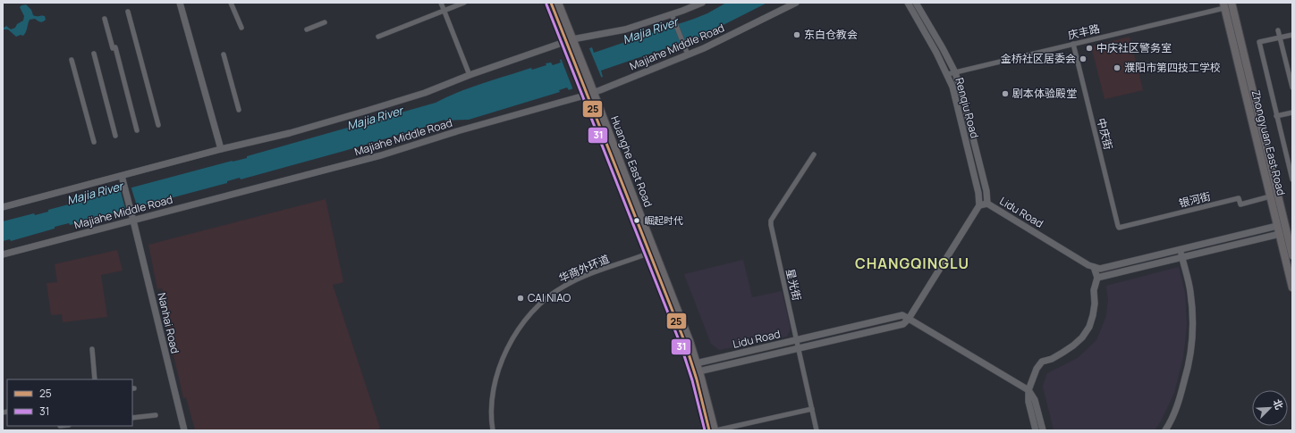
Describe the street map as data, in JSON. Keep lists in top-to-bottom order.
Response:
{
  "streets": {
    "main road": ["Zhongyuan East Road", "Huanghe East Road"],
    "street": [
      "庆丰路",
      "Majiahe Middle Road",
      "Renqiu Road",
      "中庆街",
      "银河街",
      "Lidu Road",
      "华商外环道",
      "星光街",
      "Nanhai Road"
    ]
  },
  "crossings": [
    ["庆丰路", "Renqiu Road"],
    ["庆丰路", "中庆街"],
    ["庆丰路", "Zhongyuan East Road"],
    ["Majiahe Middle Road", "Huanghe East Road"],
    ["Majiahe Middle Road", "Nanhai Road"],
    ["Renqiu Road", "Lidu Road"],
    ["中庆街", "银河街"],
    ["Zhongyuan East Road", "银河街"],
    ["Huanghe East Road", "Lidu Road"],
    ["Huanghe East Road", "华商外环道"],
    ["Lidu Road", "星光街"]
  ],
  "districts": ["CHANGQINGLU"],
  "water": ["Majia River"],
  "places": [
    "东白仓教会",
    "中庆社区警务室",
    "金桥社区居委会",
    "濮阳市第四技工学校",
    "剧本体验殿堂",
    "崛起时代",
    "CAI NIAO"
  ],
  "lines": ["transit line 25", "transit line 31"],
  "legend": ["25", "31"],
  "north": "top right"
}
